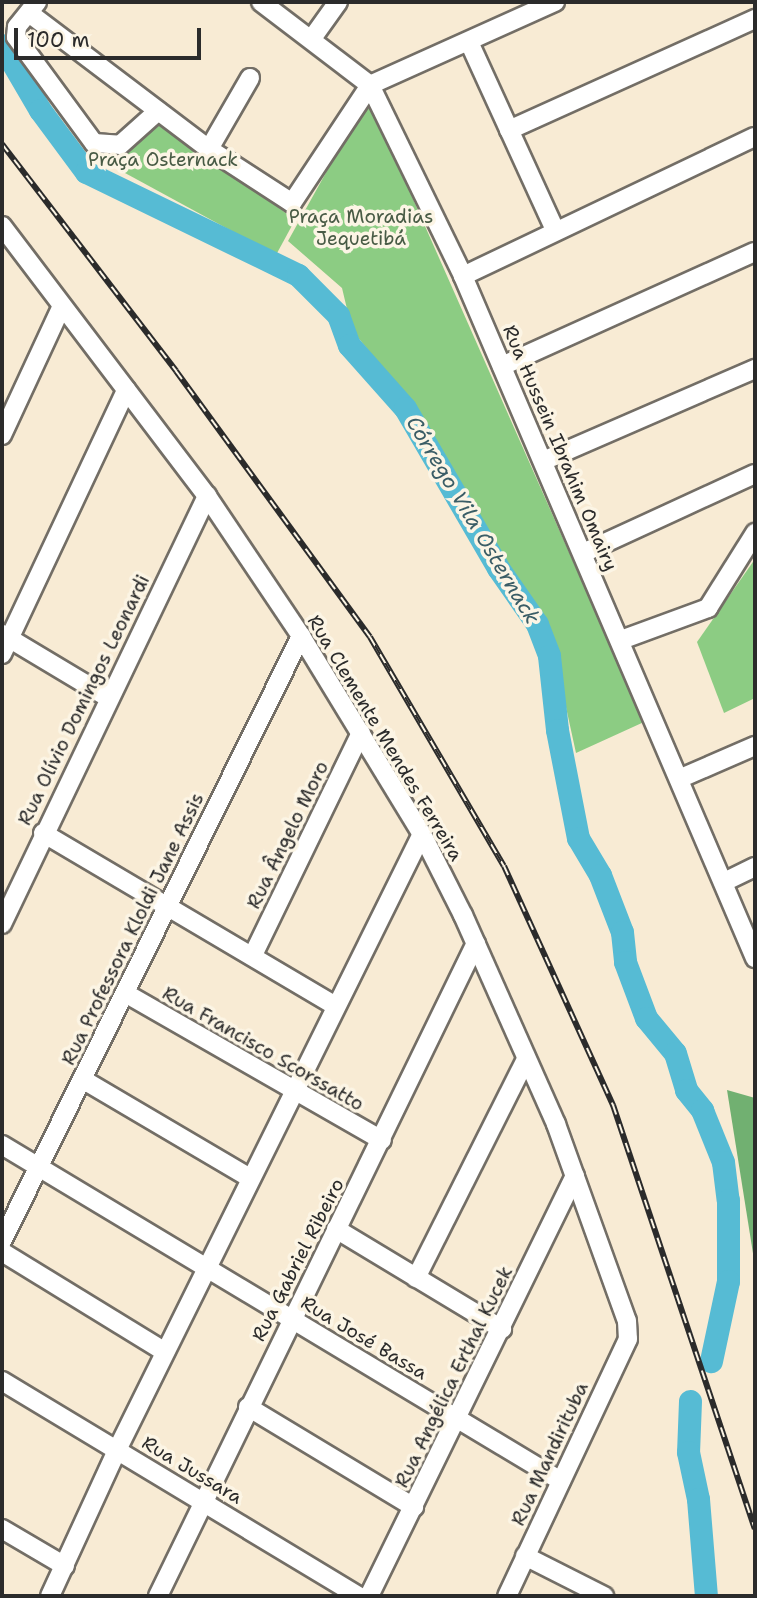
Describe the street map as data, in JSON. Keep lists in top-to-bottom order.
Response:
{
  "streets": {
    "street": [
      "Rua Hussein Ibrahim Omairy",
      "Rua Olívio Domingos Leonardi",
      "Rua Clemente Mendes Ferreira",
      "Rua Ângelo Moro",
      "Rua Professora Kloldi Jane Assis",
      "Rua Francisco Scorssatto",
      "Rua Gabriel Ribeiro",
      "Rua José Bassa",
      "Rua Angélica Erthal Kucek",
      "Rua Mandirituba",
      "Rua Jussara"
    ]
  },
  "crossings": [
    ["Rua Olívio Domingos Leonardi", "Rua Clemente Mendes Ferreira"],
    ["Rua Clemente Mendes Ferreira", "Rua Ângelo Moro"],
    ["Rua Clemente Mendes Ferreira", "Rua Professora Kloldi Jane Assis"],
    ["Rua Clemente Mendes Ferreira", "Rua Gabriel Ribeiro"],
    ["Rua Clemente Mendes Ferreira", "Rua Angélica Erthal Kucek"],
    ["Rua Clemente Mendes Ferreira", "Rua Mandirituba"],
    ["Rua Professora Kloldi Jane Assis", "Rua Francisco Scorssatto"],
    ["Rua Professora Kloldi Jane Assis", "Rua José Bassa"],
    ["Rua Francisco Scorssatto", "Rua Gabriel Ribeiro"],
    ["Rua Gabriel Ribeiro", "Rua José Bassa"],
    ["Rua Gabriel Ribeiro", "Rua Jussara"],
    ["Rua José Bassa", "Rua Angélica Erthal Kucek"],
    ["Rua José Bassa", "Rua Mandirituba"]
  ],
  "water": ["Córrego Vila Osternack"],
  "parks": ["Praça Osternack", "Praça Moradias Jequetibá"],
  "scale_bar": "100 m"
}
